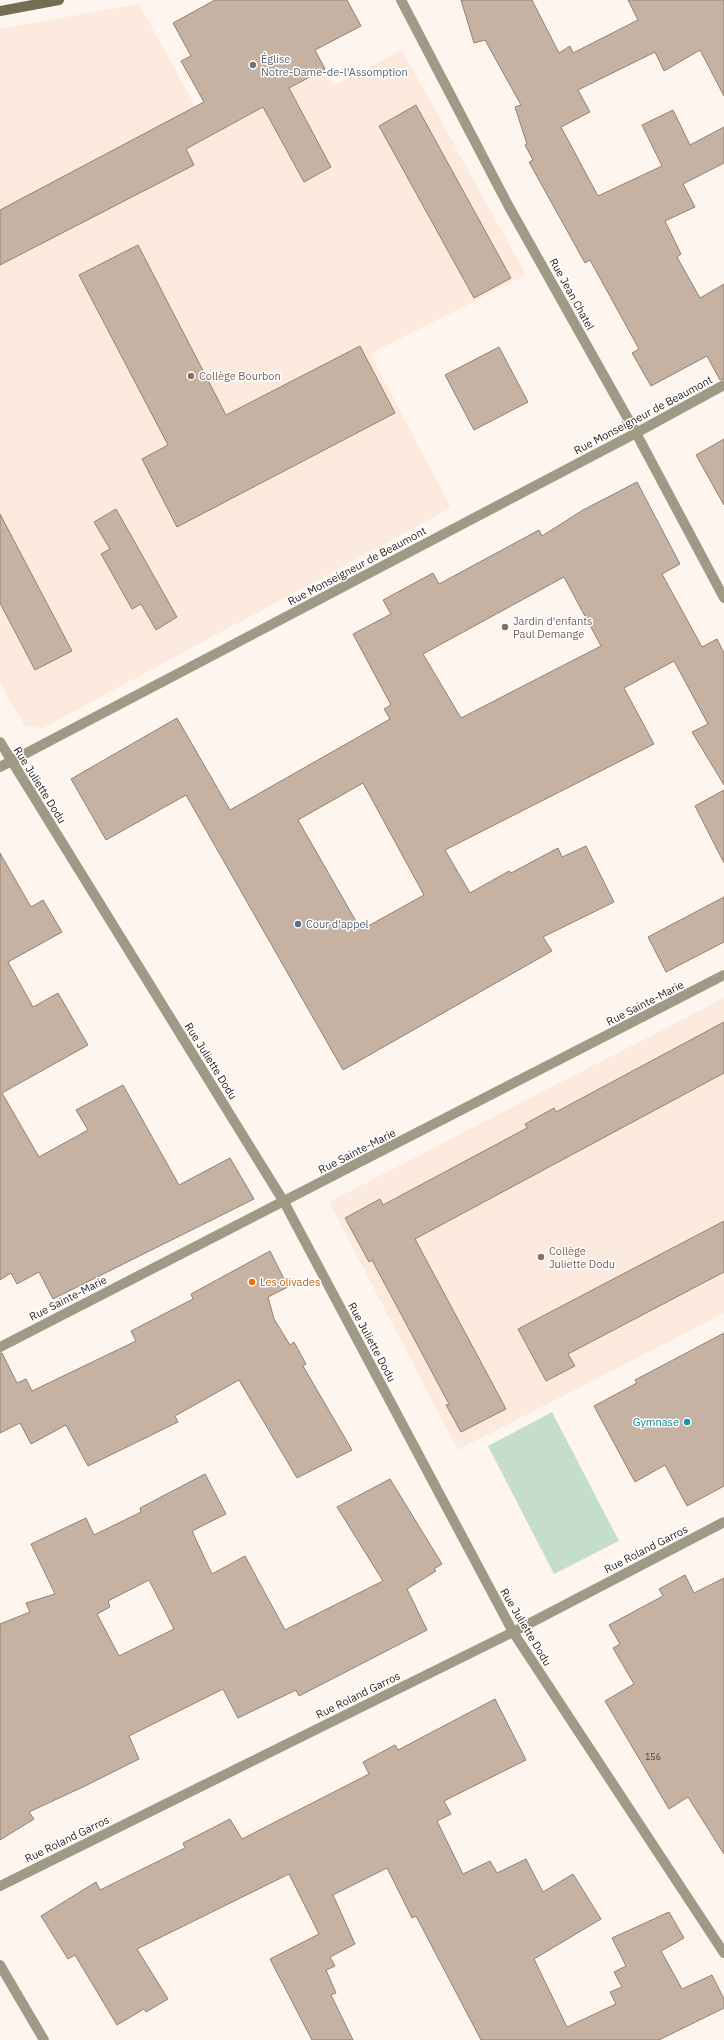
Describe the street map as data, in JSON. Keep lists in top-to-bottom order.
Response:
{
  "streets": {
    "street": [
      "Rue Jean Chatel",
      "Rue Monseigneur de Beaumont",
      "Rue Juliette Dodu",
      "Rue Sainte-Marie",
      "Rue Roland Garros"
    ]
  },
  "crossings": [
    ["Rue Jean Chatel", "Rue Monseigneur de Beaumont"],
    ["Rue Monseigneur de Beaumont", "Rue Juliette Dodu"],
    ["Rue Juliette Dodu", "Rue Sainte-Marie"],
    ["Rue Juliette Dodu", "Rue Roland Garros"]
  ],
  "places": [
    "Église Notre-Dame-de-l'Assomption",
    "Collège Bourbon",
    "Jardin d'enfants Paul Demange",
    "Cour d'appel",
    "Collège Juliette Dodu",
    "Les olivades",
    "Gymnase"
  ],
  "house_numbers": ["156"]
}
